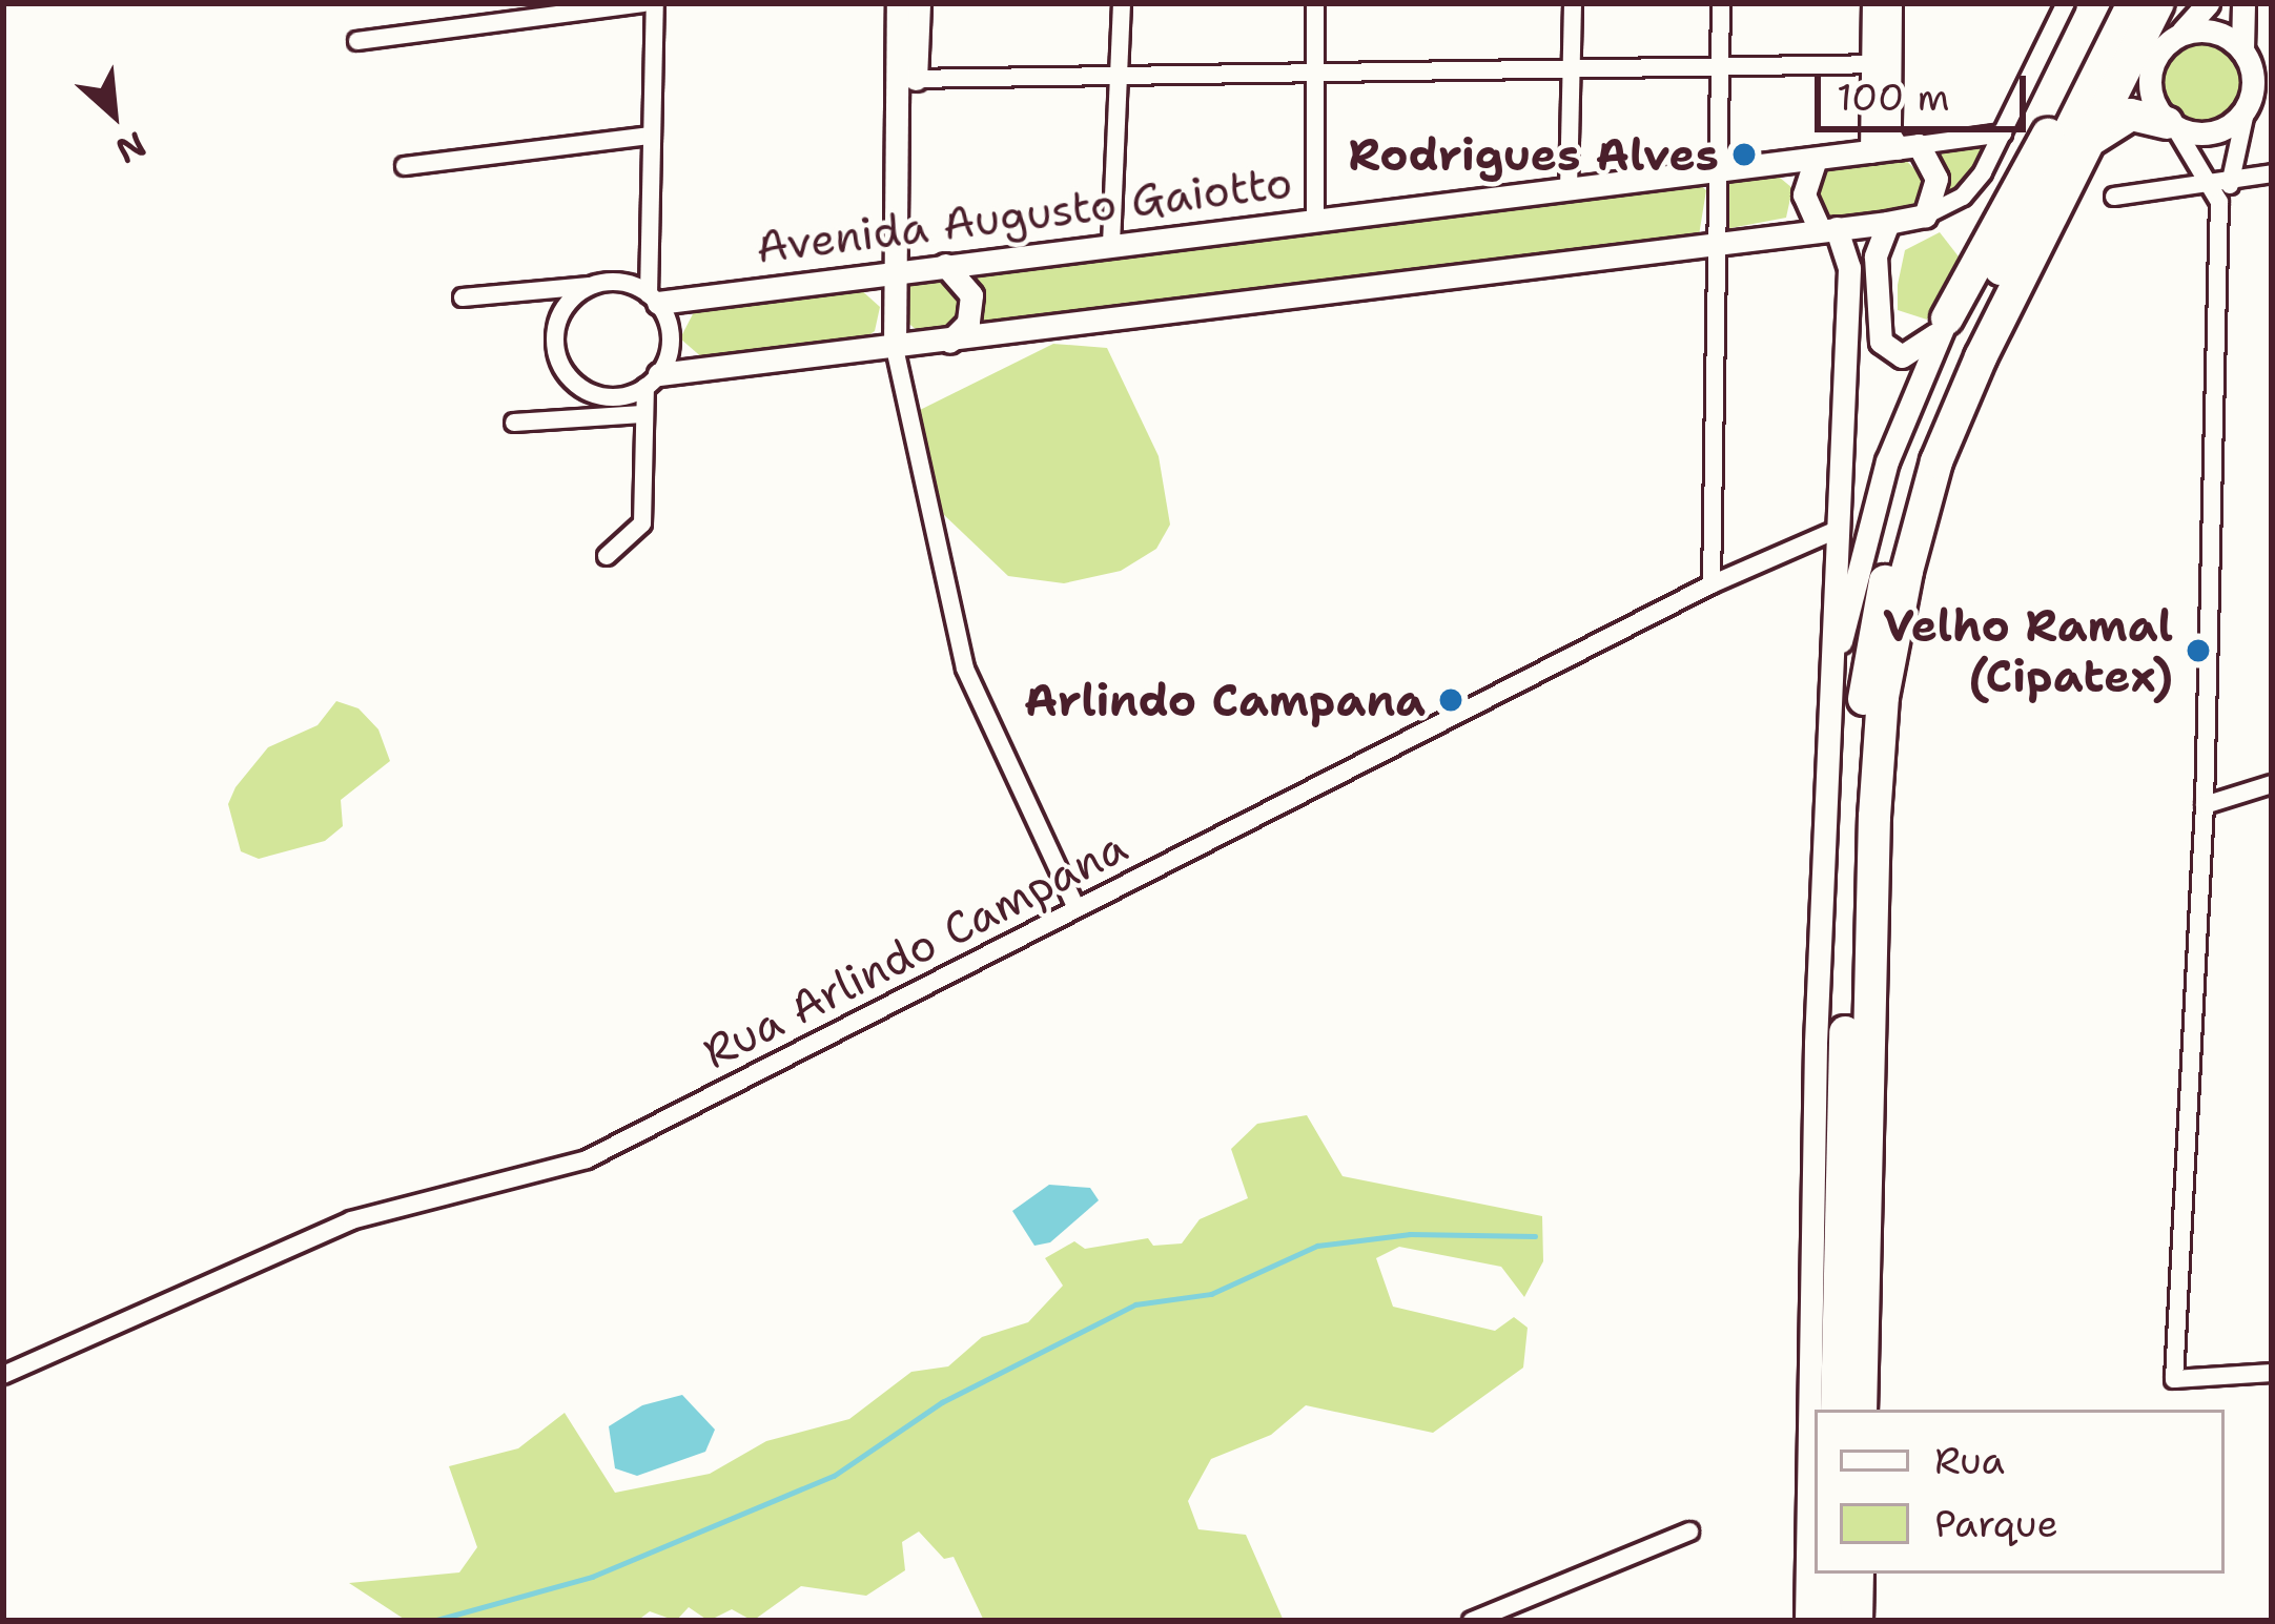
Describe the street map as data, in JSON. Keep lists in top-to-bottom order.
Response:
{
  "streets": {
    "street": ["Avenida Augusto Gaiotto", "Rua Arlindo Campana"]
  },
  "places": ["Rodrigues Alves", "Velho Ramal (Cipatex)", "Arlindo Campana"],
  "legend": ["Rua", "Parque"],
  "scale_bar": "100 m",
  "north": "bottom right"
}
